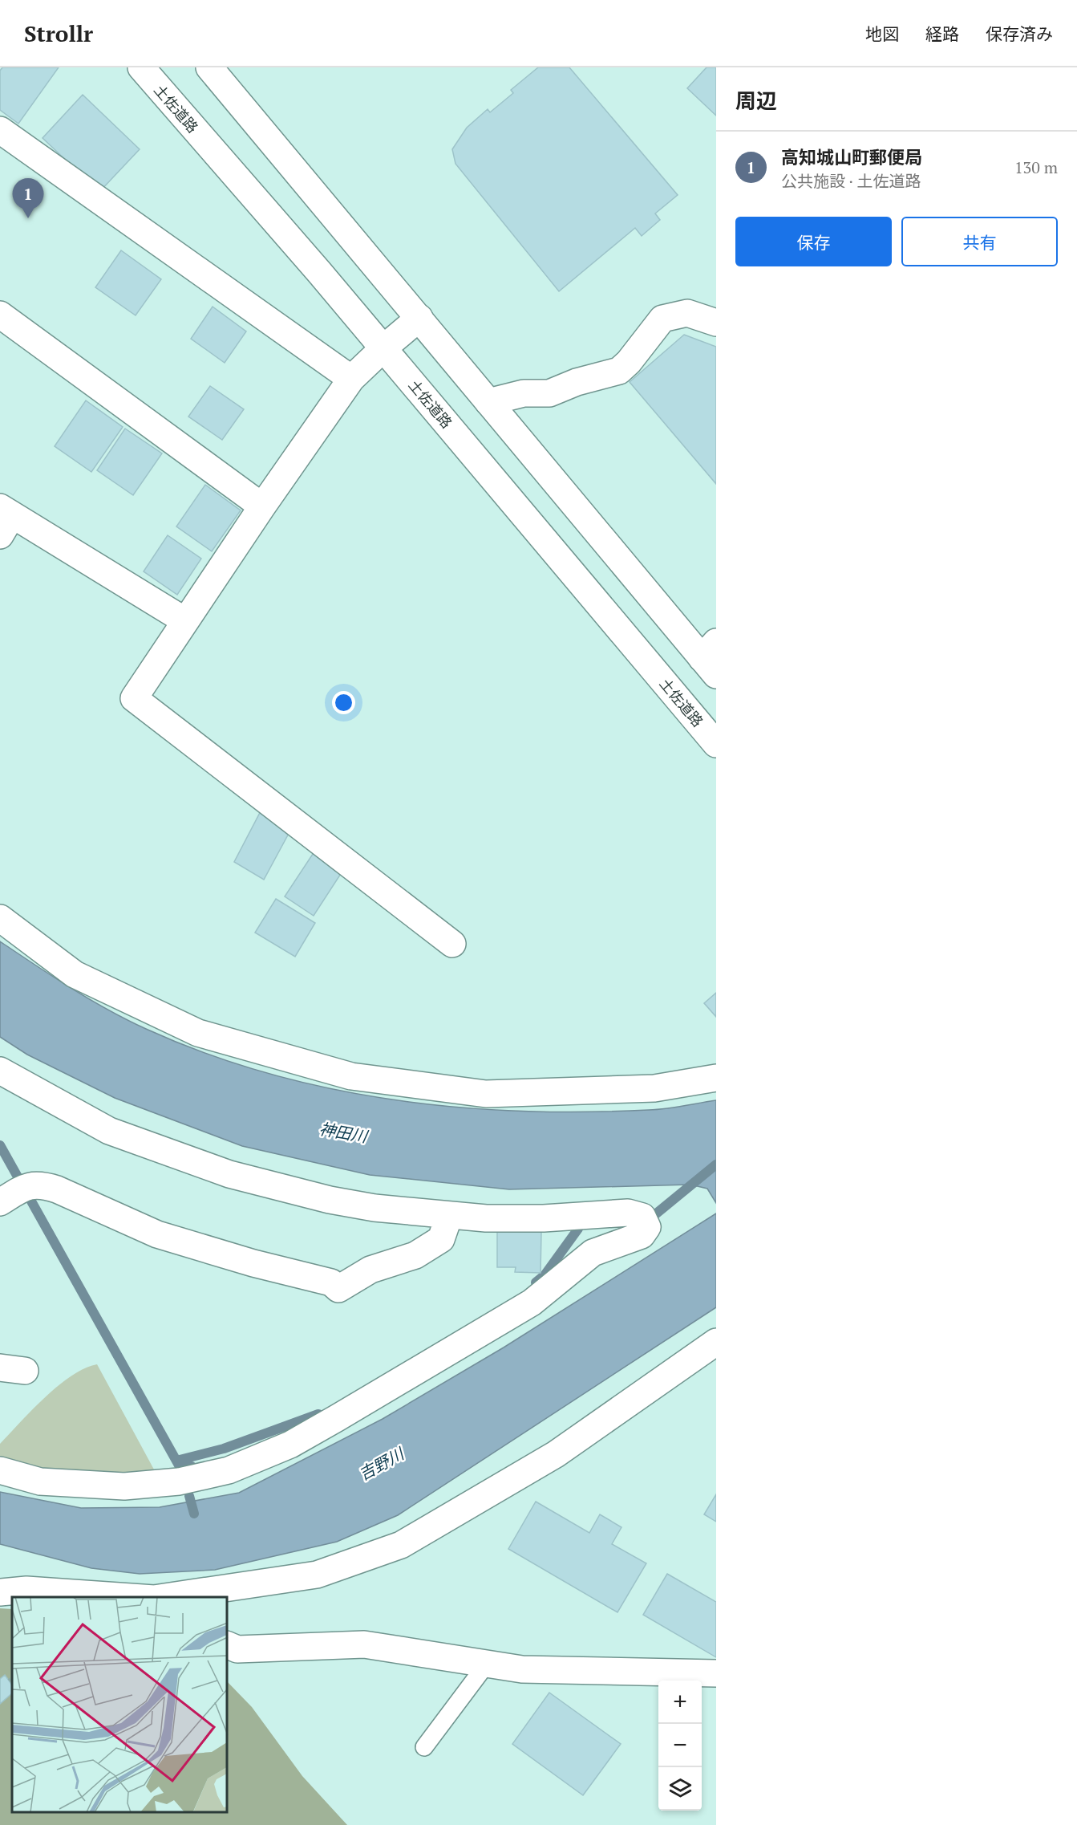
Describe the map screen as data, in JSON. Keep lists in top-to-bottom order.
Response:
{
  "streets": {
    "main road": ["土佐道路"]
  },
  "water": ["神田川", "吉野川"],
  "page": {
    "header": "Strollr",
    "nav": ["地図", "経路", "保存済み"],
    "heading": "周辺",
    "list": [
      {
        "mark": "1",
        "name": "高知城山町郵便局",
        "note": "公共施設 · 土佐道路",
        "value": "130 m"
      }
    ],
    "pins": "1",
    "buttons": ["保存", "共有"],
    "map_buttons": ["+", "−"]
  }
}
